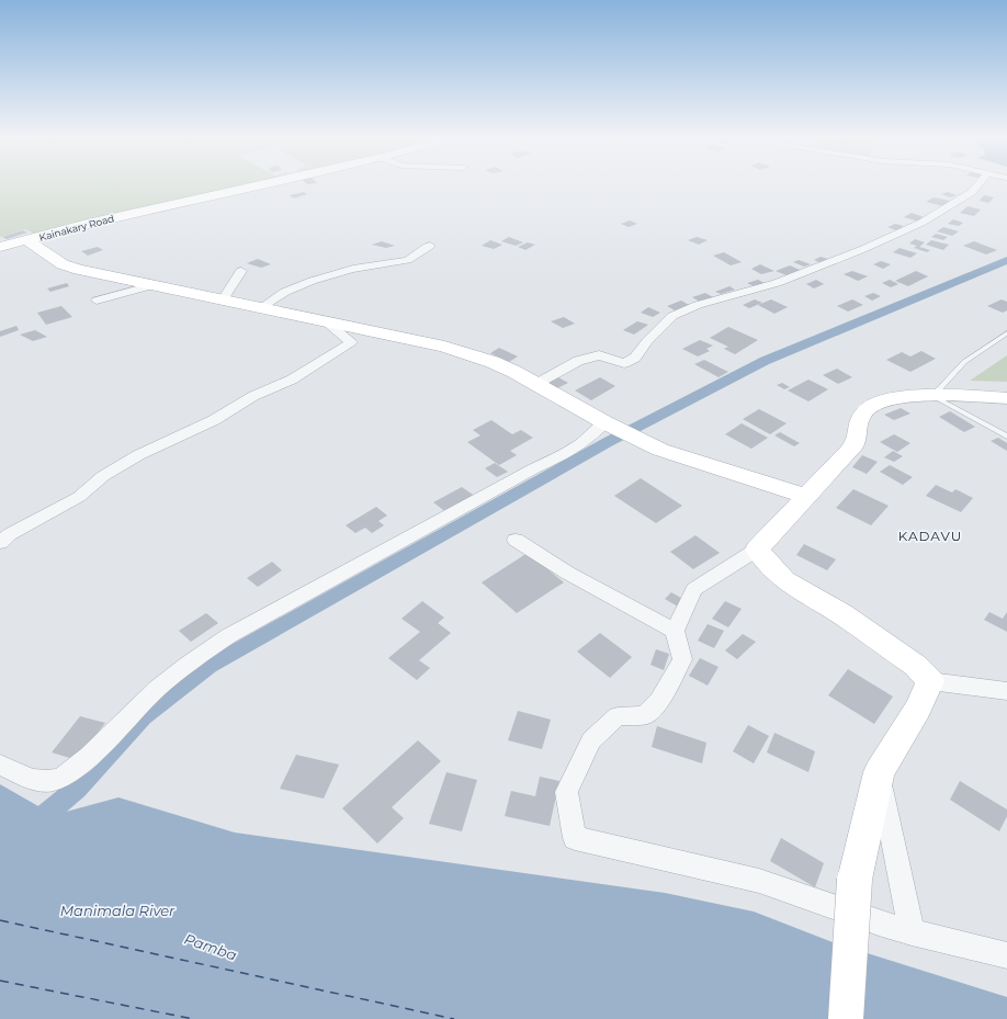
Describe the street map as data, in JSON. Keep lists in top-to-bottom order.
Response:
{
  "streets": {
    "main road": ["Kainakary Road"]
  },
  "districts": ["KADAVU"],
  "water": ["Manimala River", "Pamba"]
}
